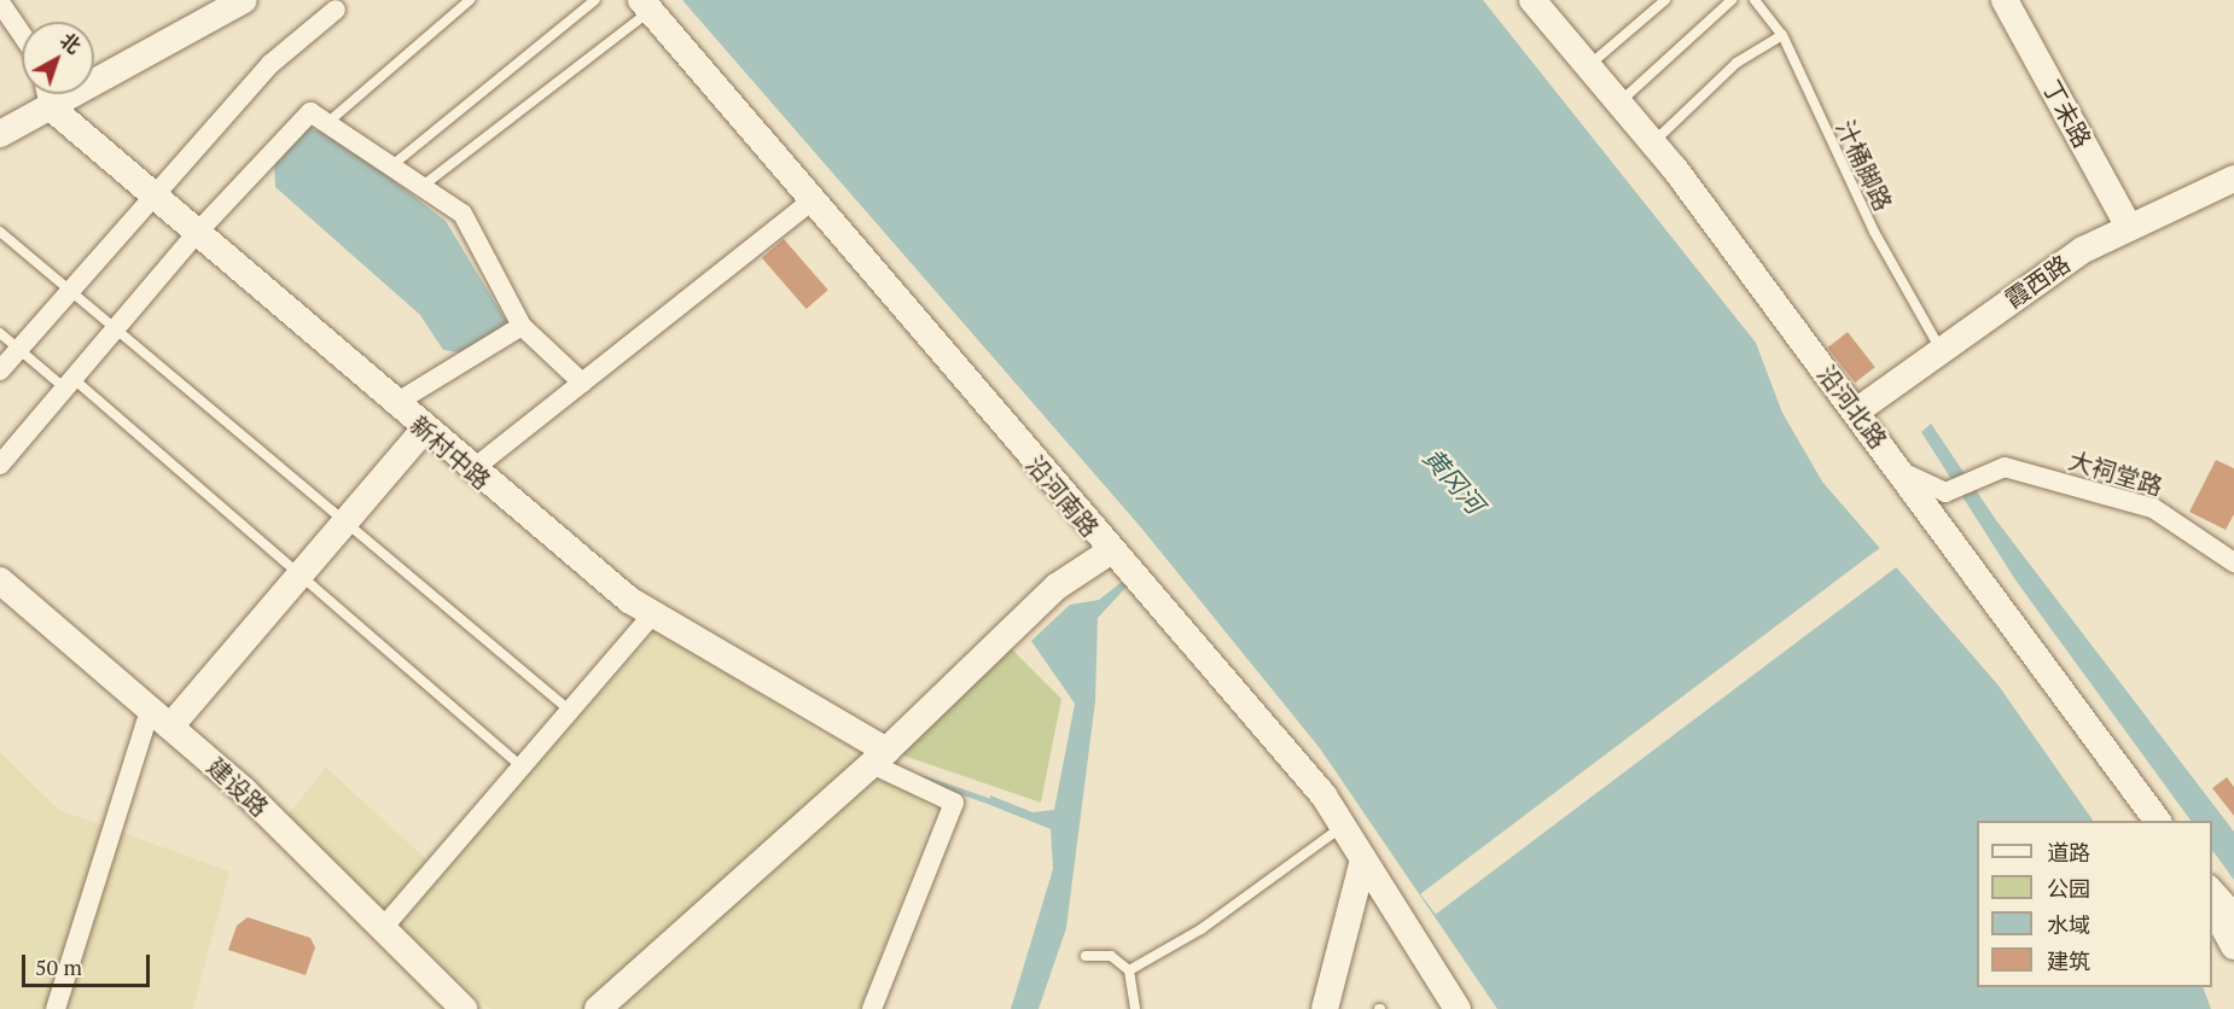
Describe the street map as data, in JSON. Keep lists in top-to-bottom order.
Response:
{
  "streets": {
    "street": [
      "丁未路",
      "霞西路",
      "沿河北路",
      "新村中路",
      "大祠堂路",
      "沿河南路",
      "建设路"
    ],
    "lane": ["汁桶脚路"]
  },
  "crossings": [
    ["丁未路", "霞西路"],
    ["汁桶脚路", "霞西路"],
    ["霞西路", "沿河北路"],
    ["沿河北路", "大祠堂路"]
  ],
  "water": ["黄冈河"],
  "legend": [
    "道路",
    "公园",
    "水域",
    "建筑"
  ],
  "scale_bar": "50 m",
  "north": "top right"
}
